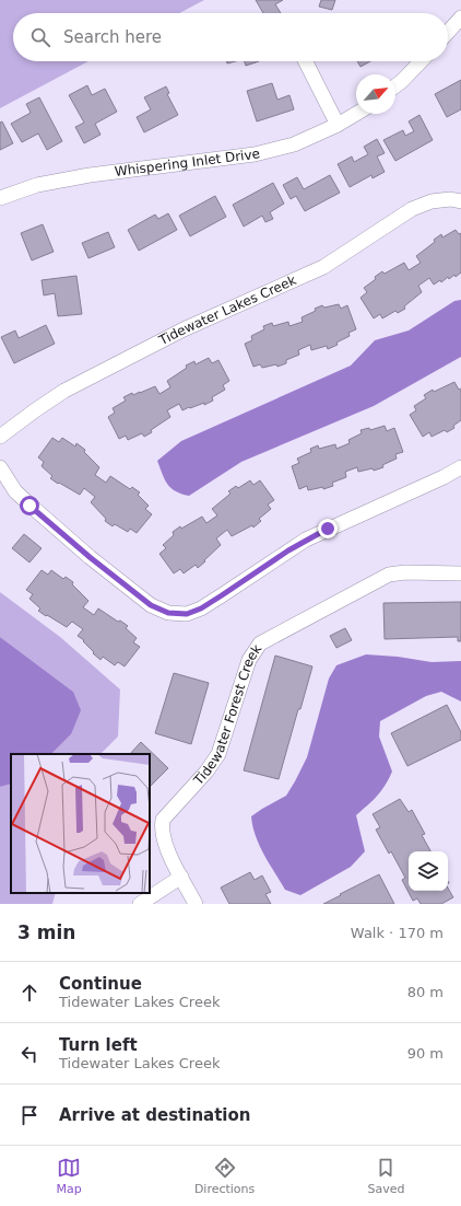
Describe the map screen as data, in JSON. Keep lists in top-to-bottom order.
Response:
{
  "streets": {
    "street": ["Whispering Inlet Drive", "Tidewater Lakes Creek", "Tidewater Forest Creek"]
  },
  "north": "top right",
  "page": {
    "search": "Search here",
    "heading": ["3 min", "Walk · 170 m"],
    "list": [
      ["Continue", "Tidewater Lakes Creek", "80 m"],
      ["Turn left", "Tidewater Lakes Creek", "90 m"],
      "Arrive at destination"
    ],
    "nav": ["Map", "Directions", "Saved"]
  }
}
